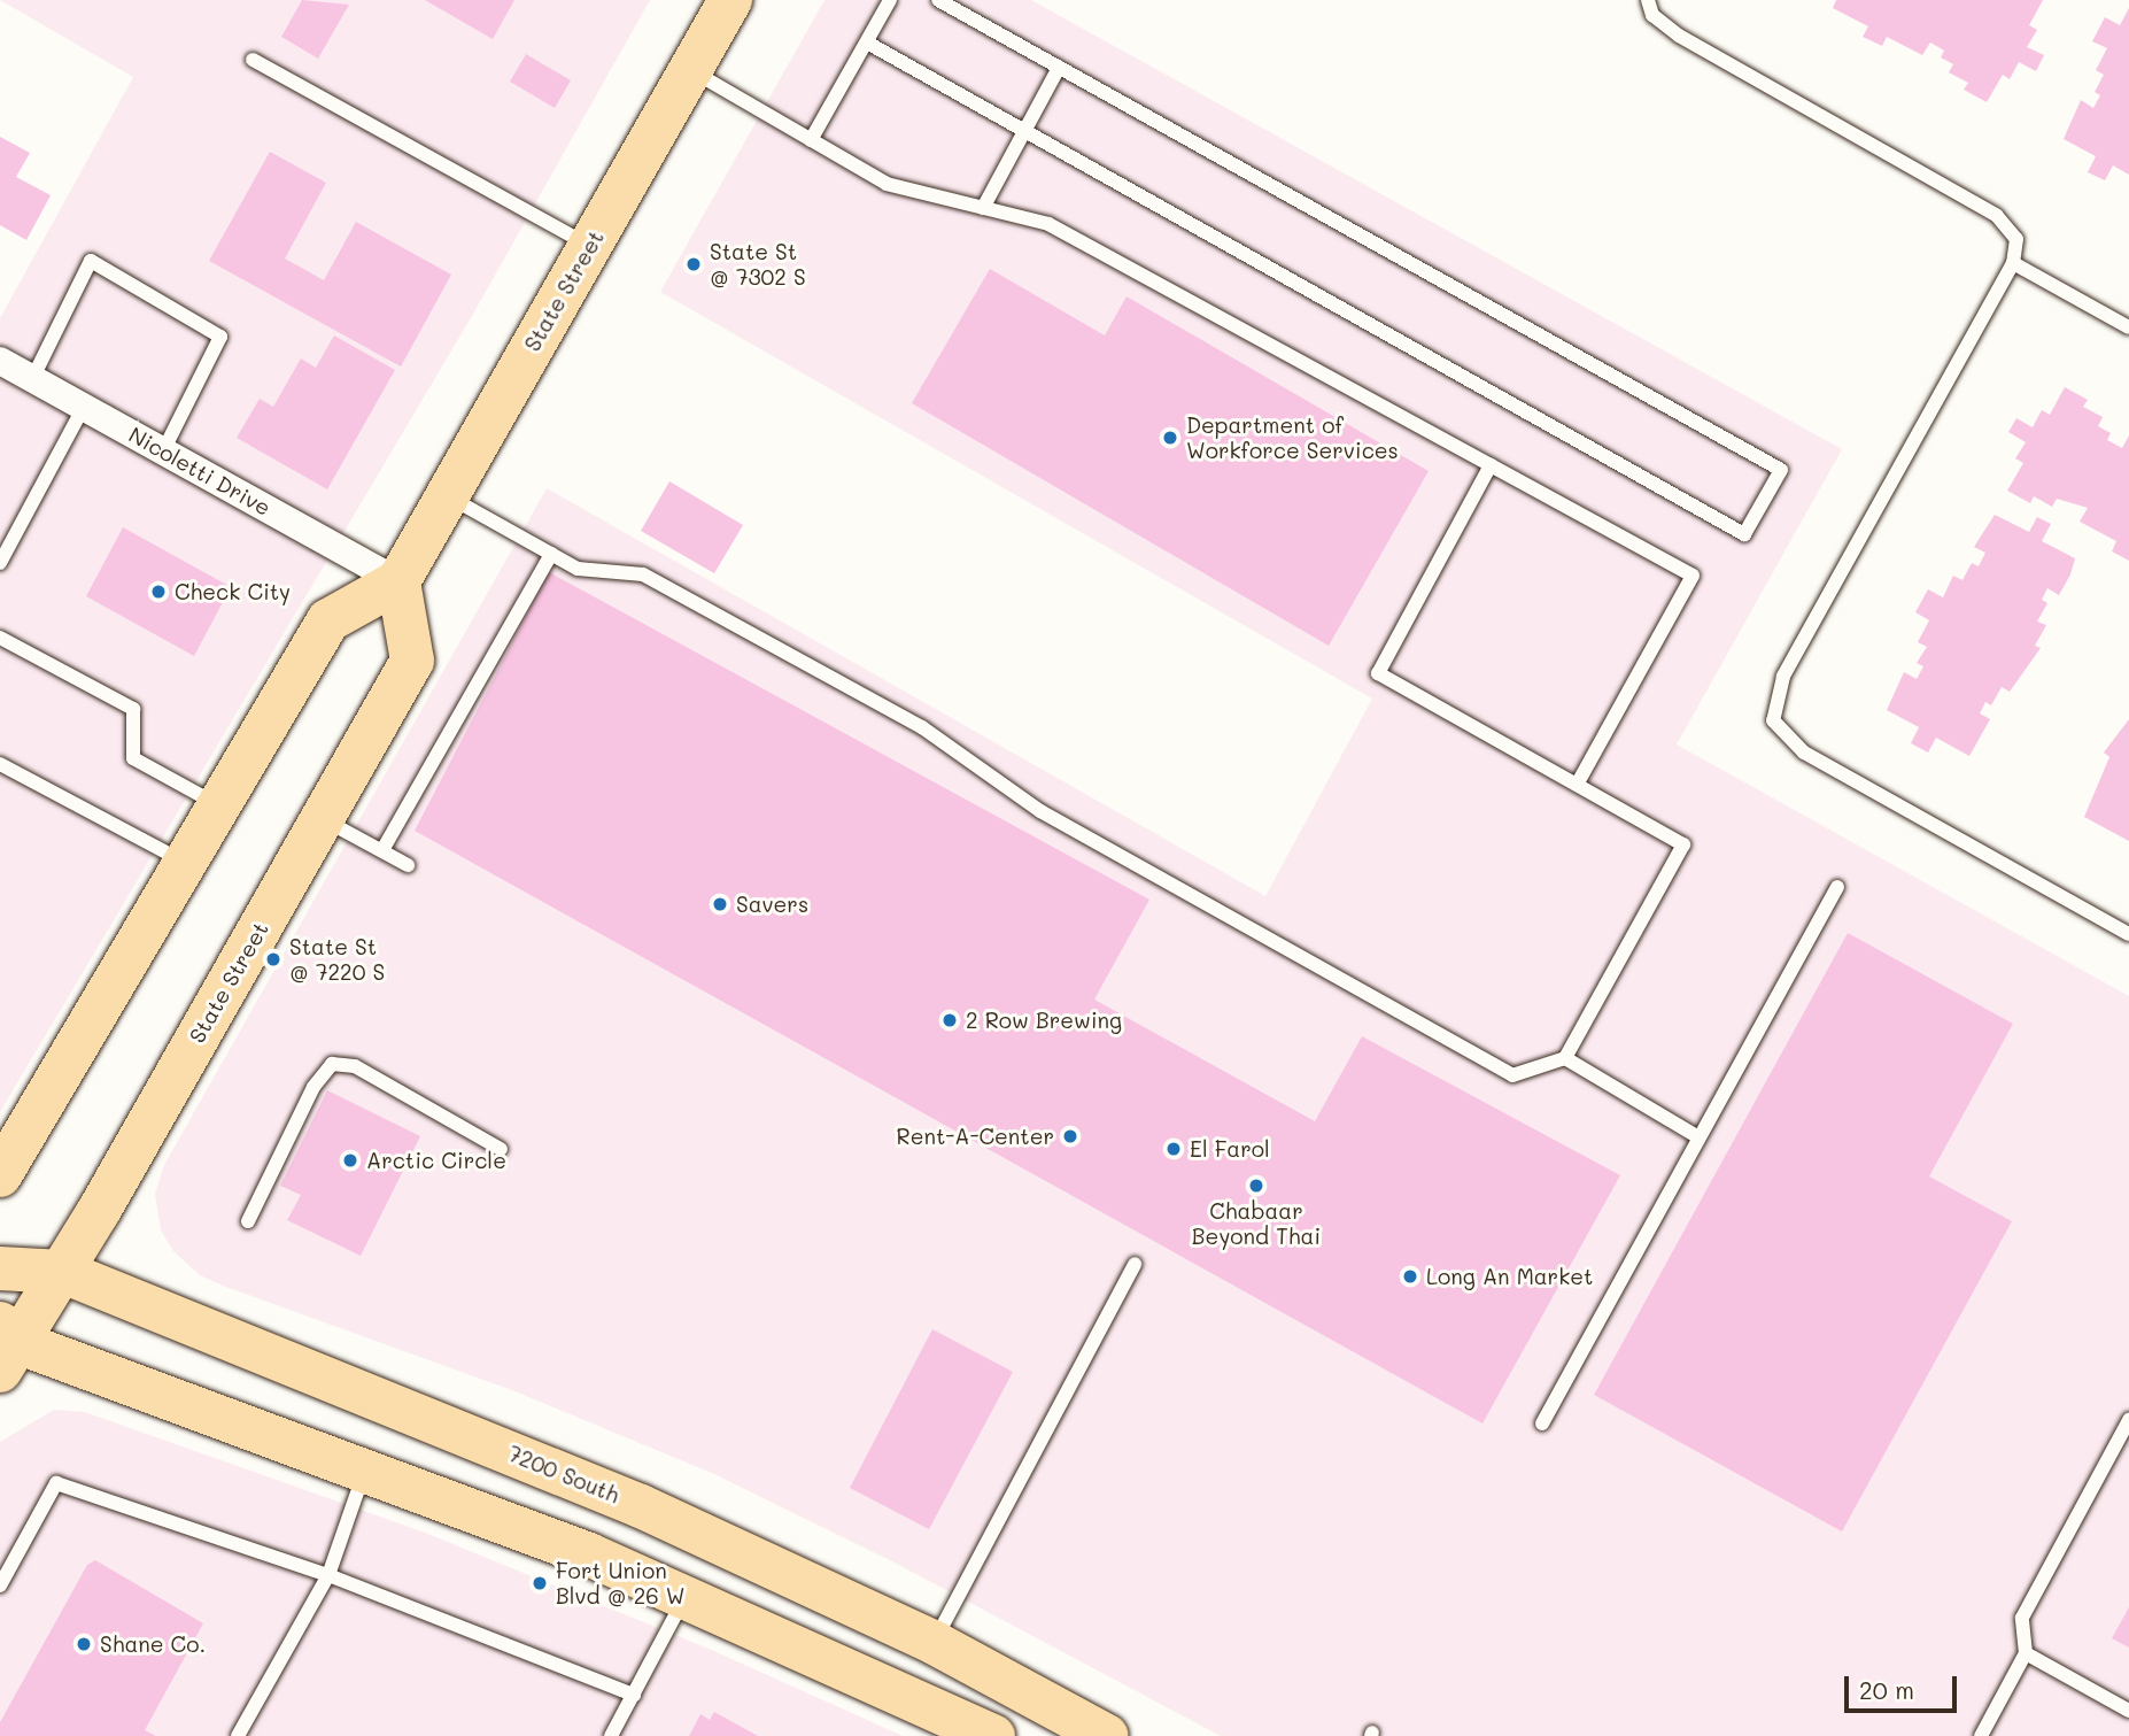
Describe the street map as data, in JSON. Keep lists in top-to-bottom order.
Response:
{
  "streets": {
    "main road": ["State Street", "7200 South"],
    "street": ["Nicoletti Drive"]
  },
  "crossings": [
    ["State Street", "Nicoletti Drive"],
    ["State Street", "7200 South"]
  ],
  "places": [
    "State St @ 7302 S",
    "Department of Workforce Services",
    "Check City",
    "Savers",
    "State St @ 7220 S",
    "2 Row Brewing",
    "Rent-A-Center",
    "El Farol",
    "Arctic Circle",
    "Chabaar Beyond Thai",
    "Long An Market",
    "Fort Union Blvd @ 26 W",
    "Shane Co."
  ],
  "scale_bar": "20 m"
}
